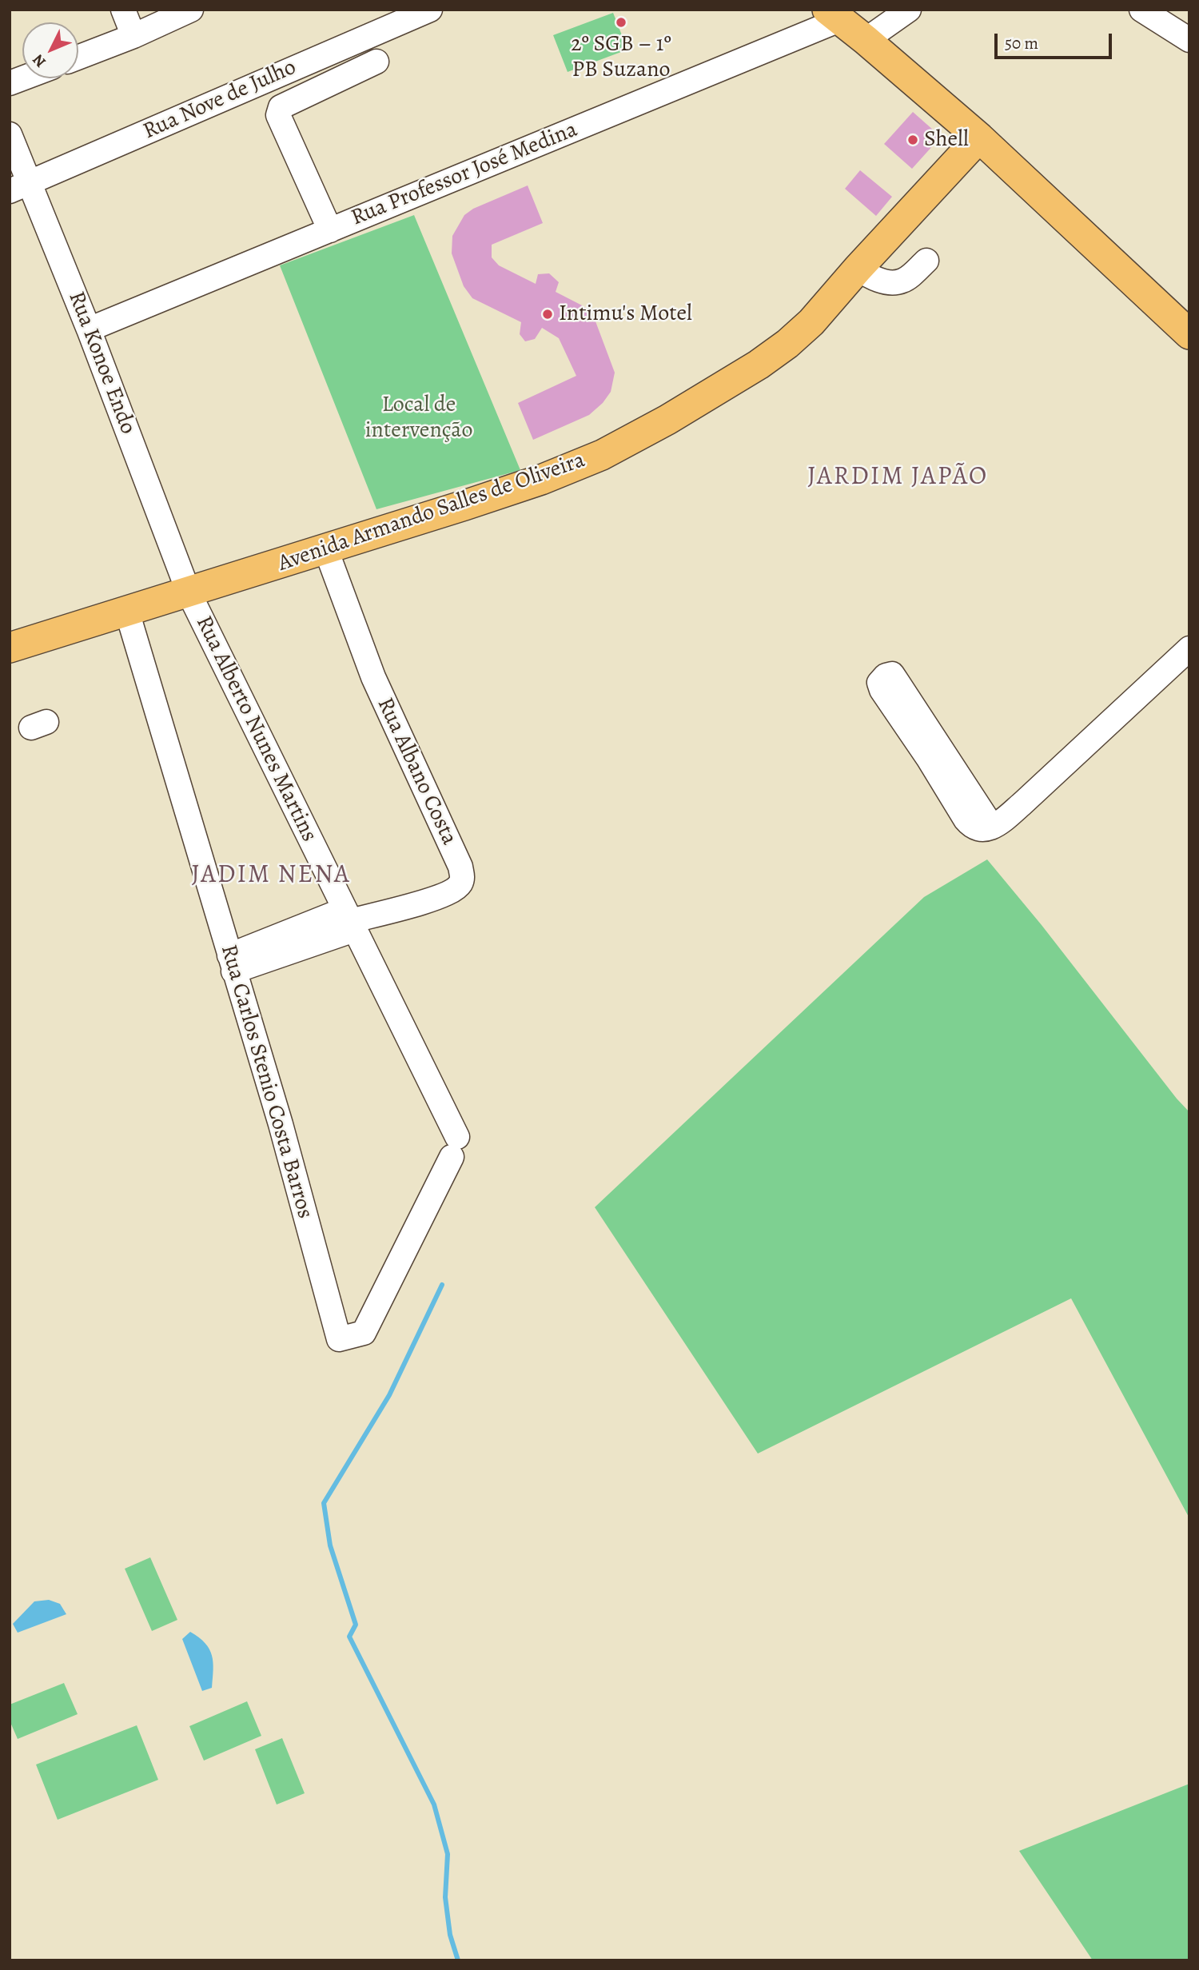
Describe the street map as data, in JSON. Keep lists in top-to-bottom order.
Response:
{
  "streets": {
    "main road": ["Avenida Armando Salles de Oliveira"],
    "street": [
      "Rua Nove de Julho",
      "Rua Professor José Medina",
      "Rua Konoe Endo",
      "Rua Alberto Nunes Martins",
      "Rua Albano Costa",
      "Rua Carlos Stenio Costa Barros"
    ]
  },
  "crossings": [
    ["Rua Nove de Julho", "Rua Konoe Endo"],
    ["Rua Professor José Medina", "Rua Konoe Endo"],
    ["Rua Konoe Endo", "Avenida Armando Salles de Oliveira"],
    ["Rua Konoe Endo", "Rua Alberto Nunes Martins"],
    ["Avenida Armando Salles de Oliveira", "Rua Alberto Nunes Martins"],
    ["Avenida Armando Salles de Oliveira", "Rua Albano Costa"],
    ["Avenida Armando Salles de Oliveira", "Rua Carlos Stenio Costa Barros"],
    ["Rua Alberto Nunes Martins", "Rua Albano Costa"],
    ["Rua Alberto Nunes Martins", "Rua Carlos Stenio Costa Barros"],
    ["Rua Albano Costa", "Rua Carlos Stenio Costa Barros"]
  ],
  "districts": ["JARDIM JAPÃO", "JADIM NENA"],
  "parks": ["Local de intervenção"],
  "places": ["2º SGB – 1º PB Suzano", "Shell", "Intimu's Motel"],
  "scale_bar": "50 m",
  "north": "bottom left"
}
